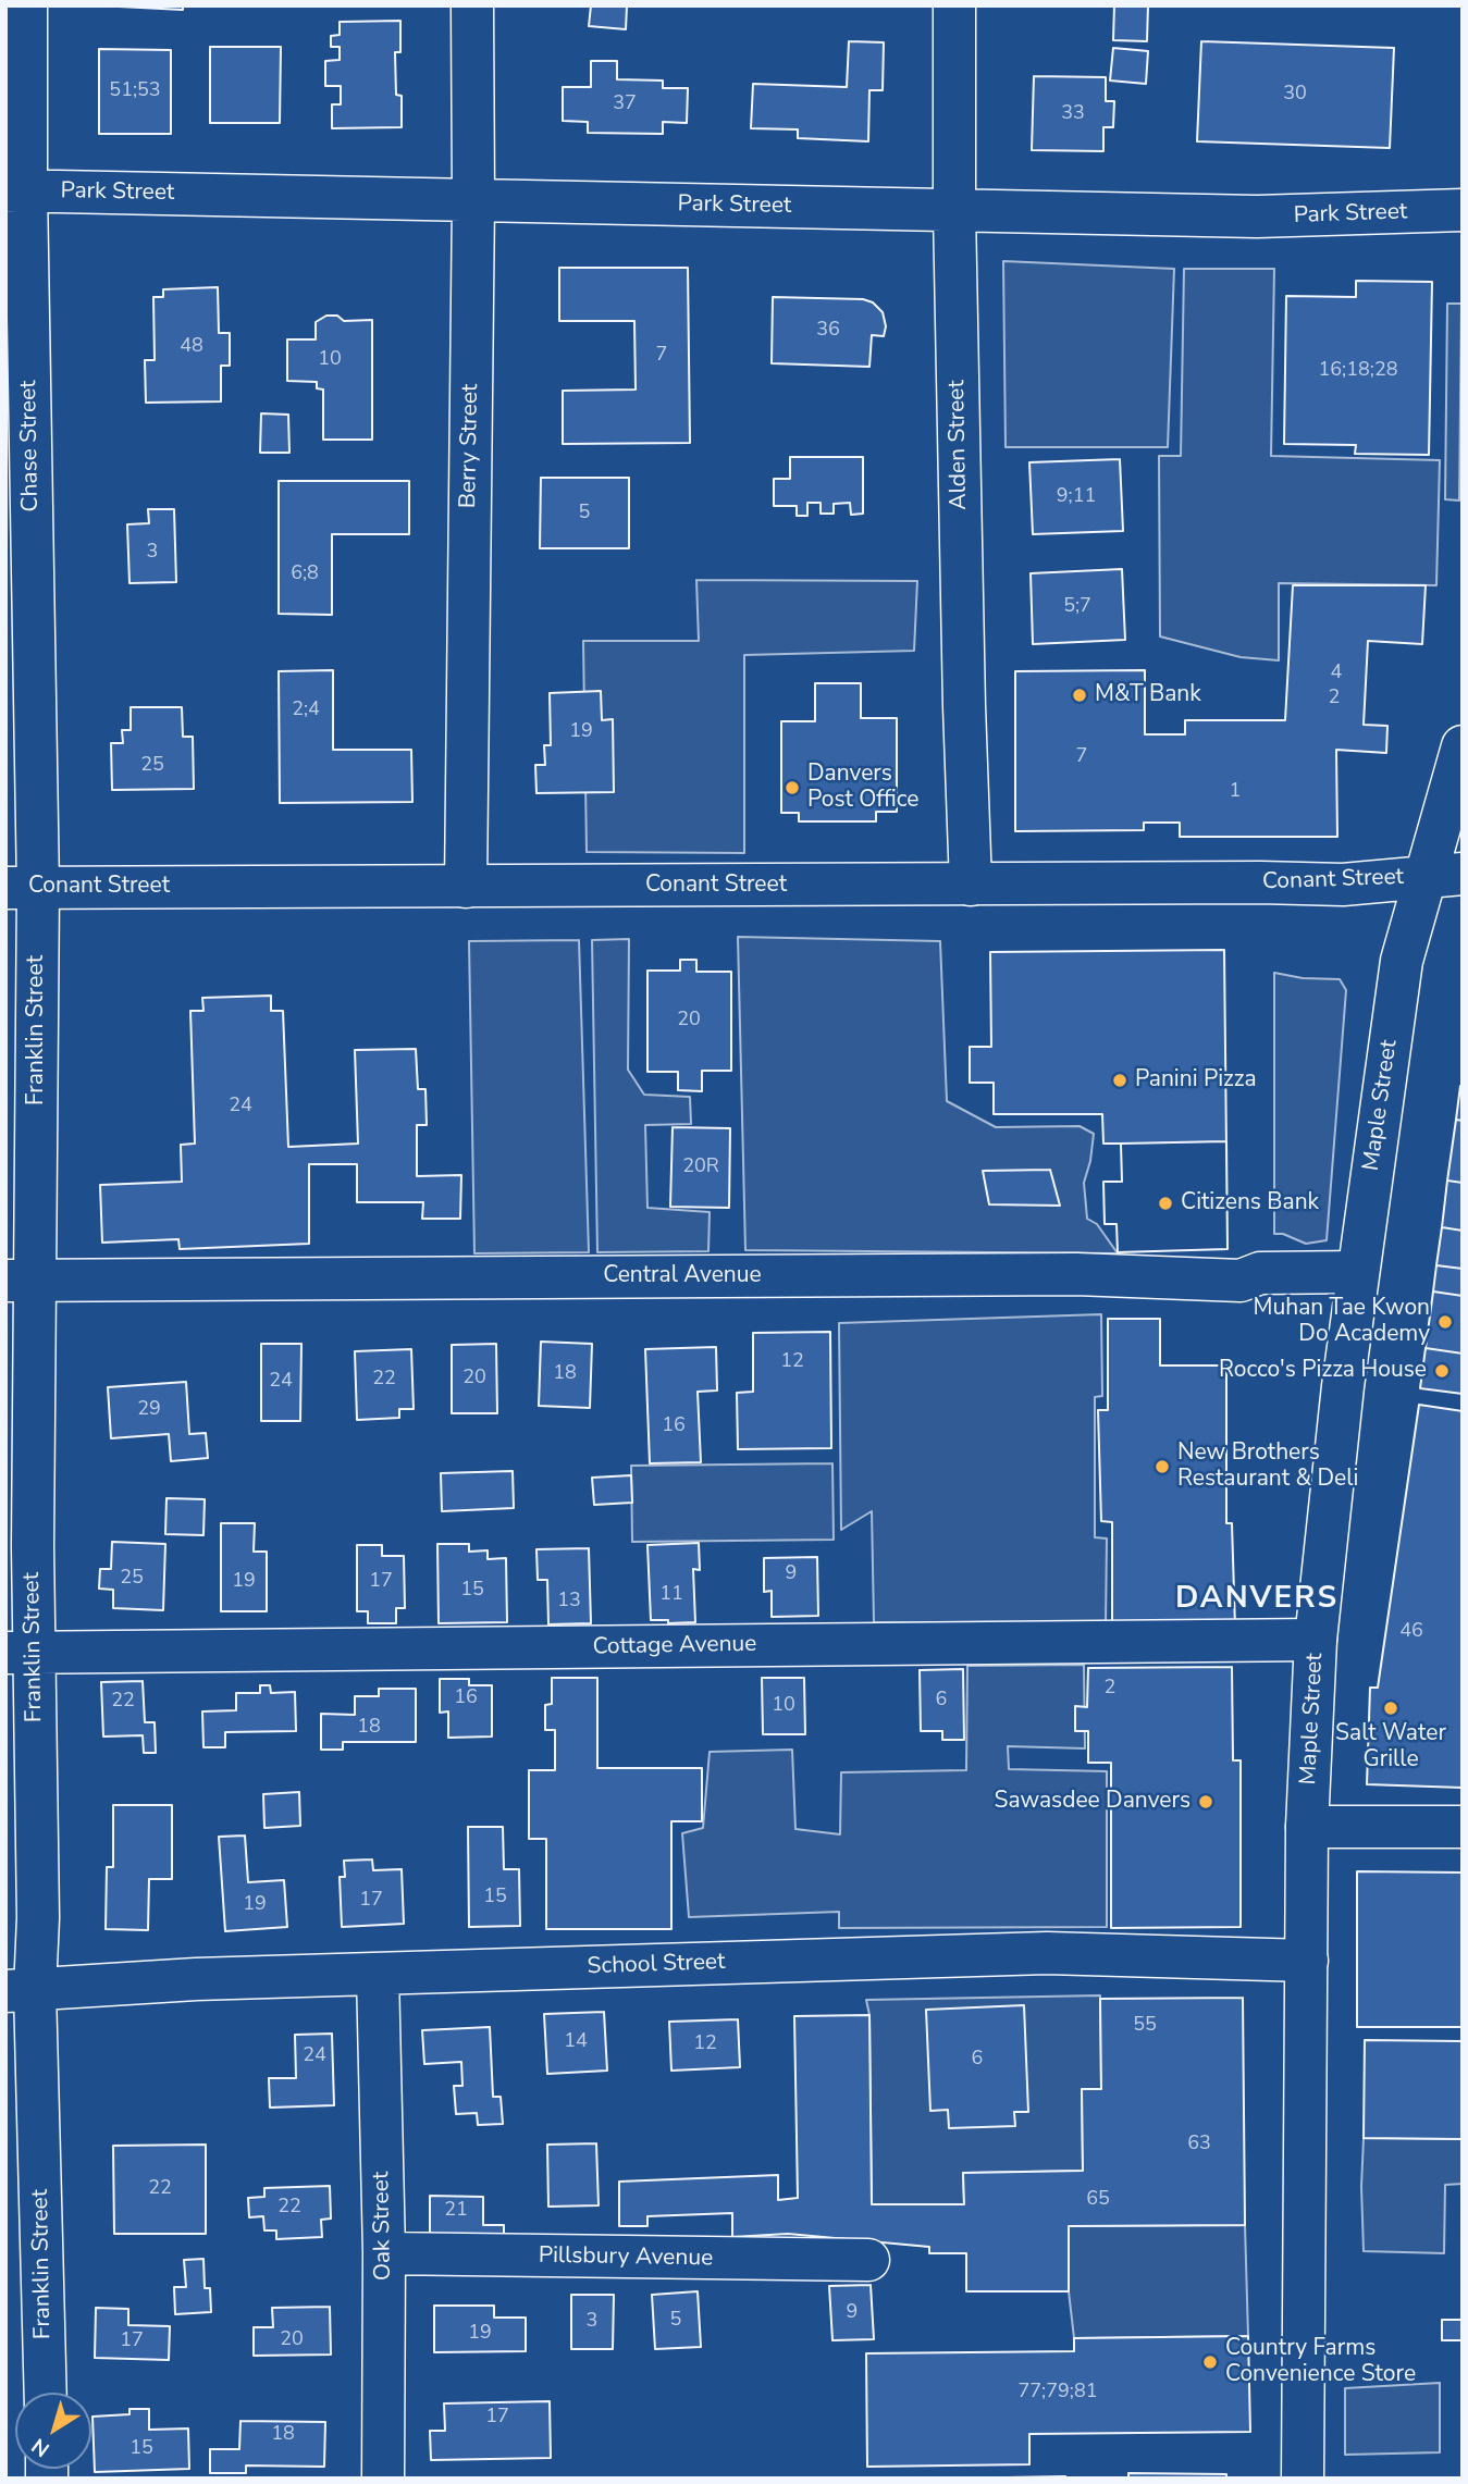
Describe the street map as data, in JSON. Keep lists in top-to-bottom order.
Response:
{
  "streets": {
    "street": [
      "Park Street",
      "Alden Street",
      "Chase Street",
      "Berry Street",
      "Conant Street",
      "Franklin Street",
      "Maple Street",
      "Central Avenue",
      "Cottage Avenue",
      "School Street",
      "Oak Street",
      "Pillsbury Avenue"
    ]
  },
  "crossings": [
    ["Park Street", "Alden Street"],
    ["Park Street", "Chase Street"],
    ["Park Street", "Berry Street"],
    ["Alden Street", "Conant Street"],
    ["Chase Street", "Conant Street"],
    ["Chase Street", "Franklin Street"],
    ["Berry Street", "Conant Street"],
    ["Conant Street", "Franklin Street"],
    ["Conant Street", "Maple Street"],
    ["Franklin Street", "Central Avenue"],
    ["Franklin Street", "Cottage Avenue"],
    ["Franklin Street", "School Street"],
    ["Maple Street", "Central Avenue"],
    ["Maple Street", "Cottage Avenue"],
    ["Maple Street", "School Street"],
    ["School Street", "Oak Street"],
    ["Oak Street", "Pillsbury Avenue"]
  ],
  "districts": ["DANVERS"],
  "places": [
    "M&T Bank",
    "Danvers Post Office",
    "Panini Pizza",
    "Citizens Bank",
    "Muhan Tae Kwon Do Academy",
    "Rocco's Pizza House",
    "New Brothers Restaurant & Deli",
    "Salt Water Grille",
    "Sawasdee Danvers",
    "Country Farms Convenience Store"
  ],
  "house_numbers": [
    "51;53",
    "30",
    "37",
    "33",
    "36",
    "48",
    "7",
    "10",
    "16;18;28",
    "9;11",
    "5",
    "3",
    "6;8",
    "5;7",
    "4",
    "2",
    "2;4",
    "19",
    "7",
    "25",
    "1",
    "20",
    "24",
    "20R",
    "12",
    "18",
    "20",
    "22",
    "24",
    "29",
    "16",
    "9",
    "25",
    "19",
    "17",
    "15",
    "11",
    "13",
    "46",
    "2",
    "16",
    "6",
    "22",
    "10",
    "18",
    "15",
    "17",
    "19",
    "55",
    "14",
    "12",
    "24",
    "6",
    "63",
    "22",
    "65",
    "22",
    "21",
    "9",
    "5",
    "3",
    "19",
    "20",
    "17",
    "77;79;81",
    "17",
    "18",
    "15"
  ],
  "north": "bottom left"
}
